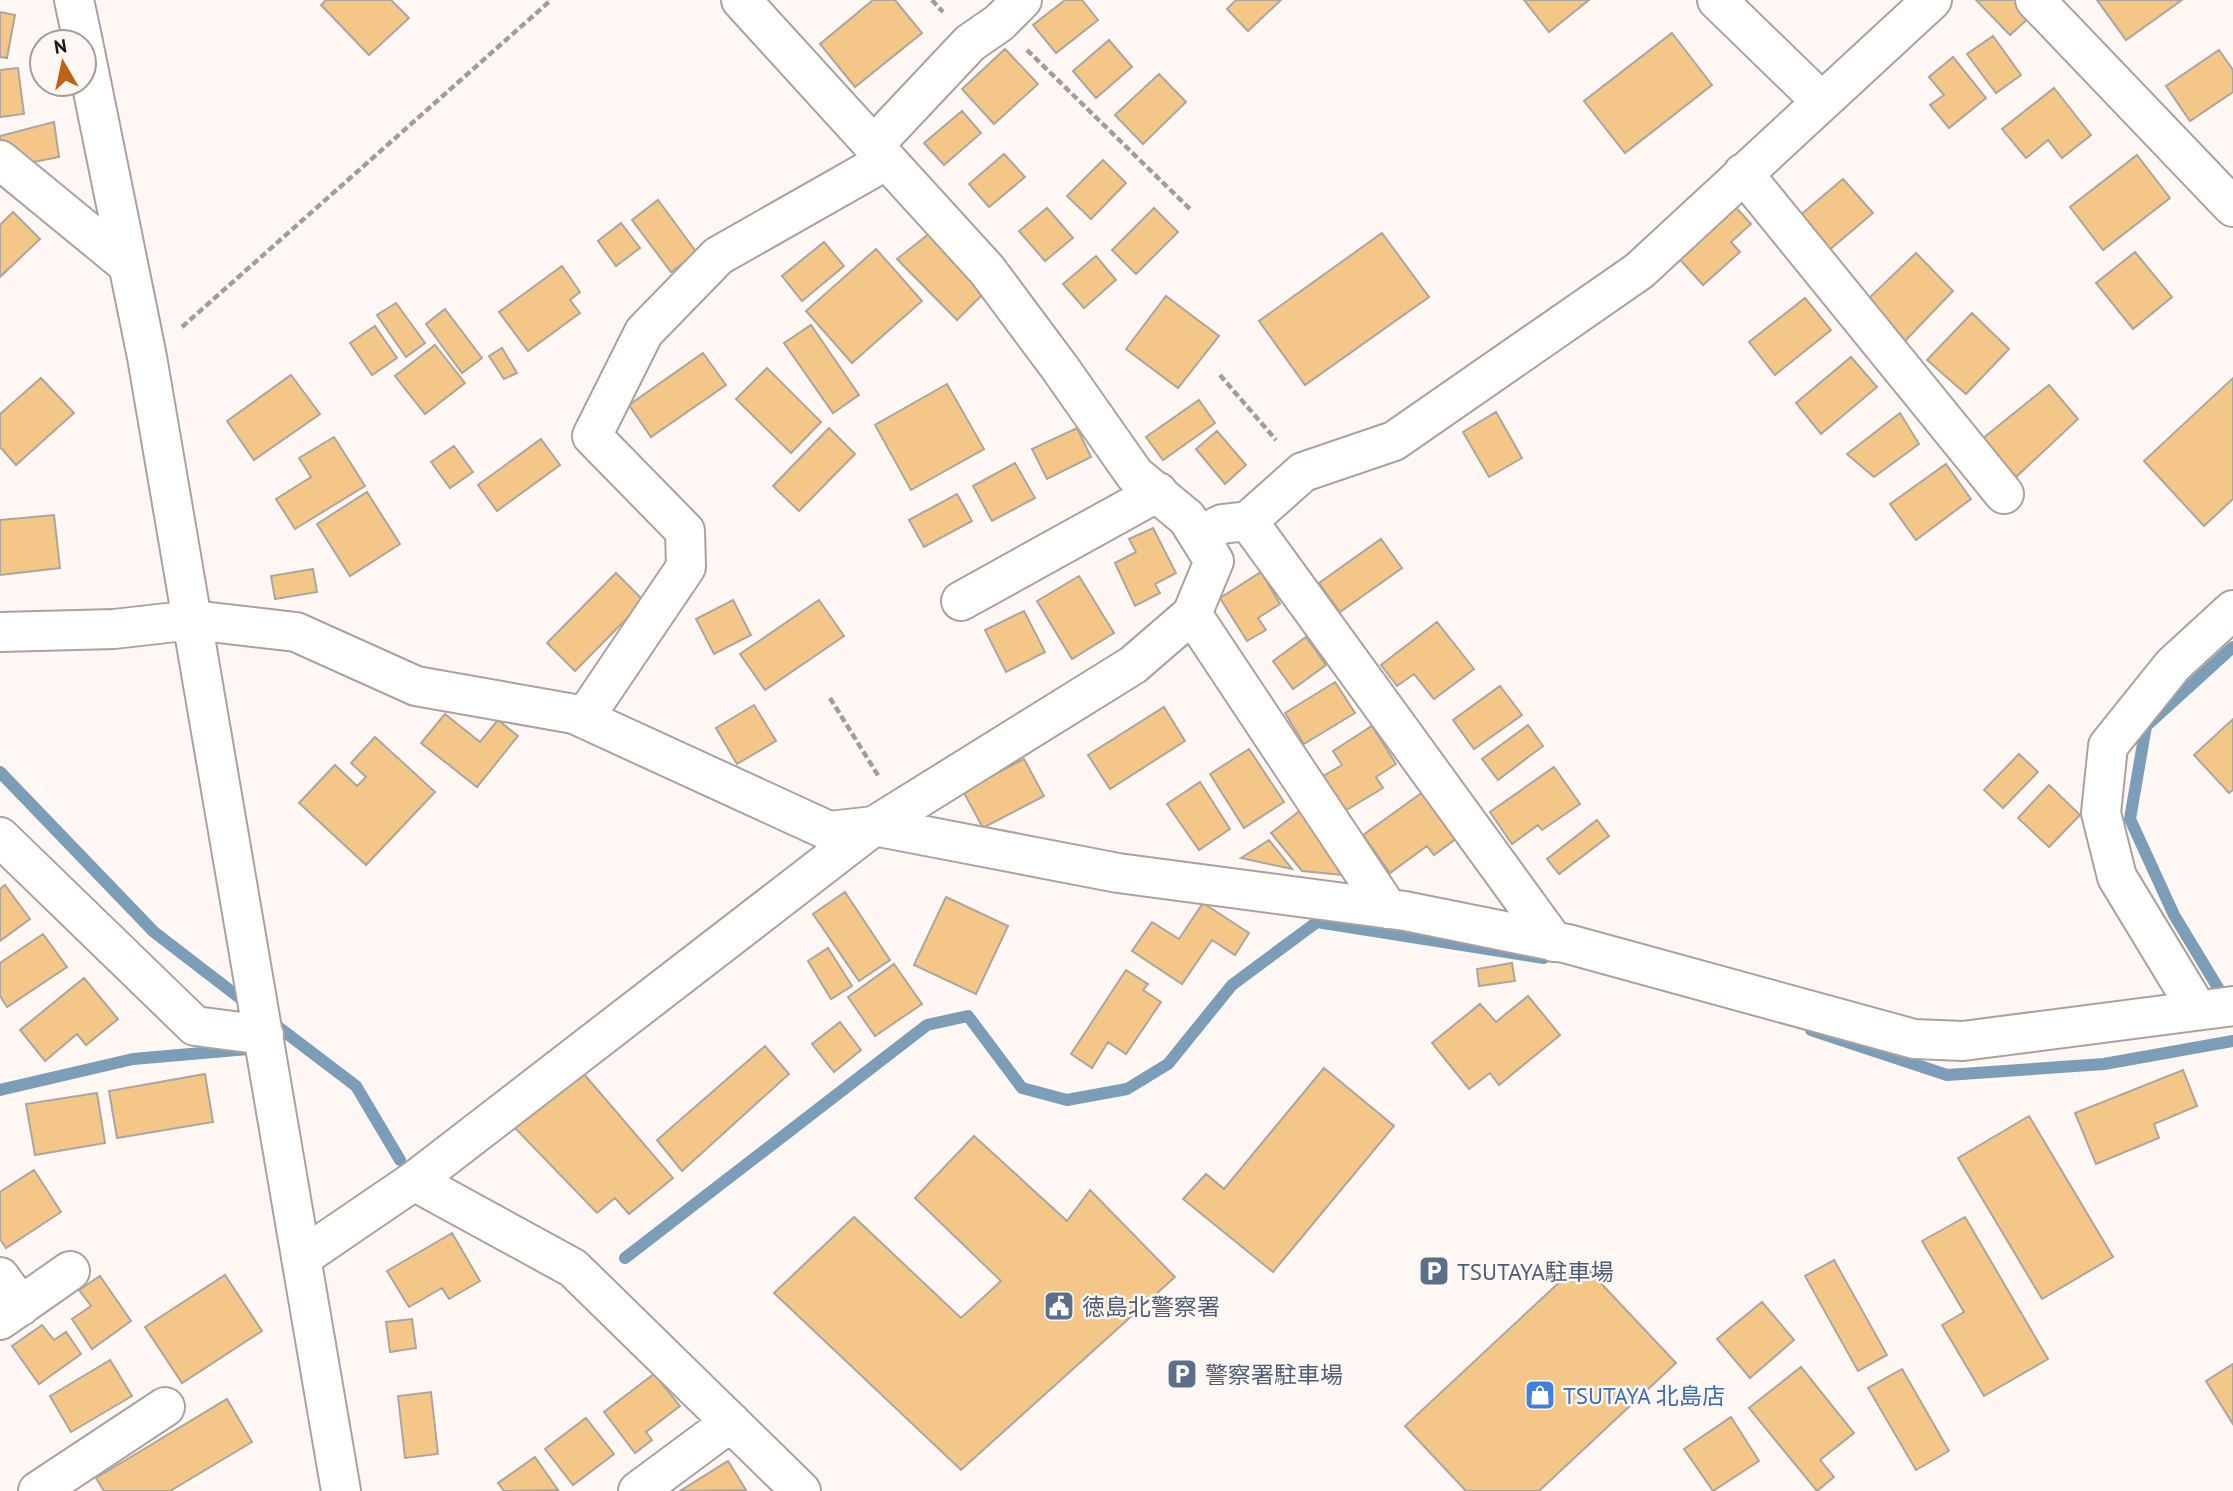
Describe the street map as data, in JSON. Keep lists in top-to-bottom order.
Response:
{
  "places": {
    "parking": ["TSUTAYA駐車場", "警察署駐車場"],
    "public building": ["徳島北警察署"],
    "shop": ["TSUTAYA 北島店"]
  },
  "north": "top"
}
